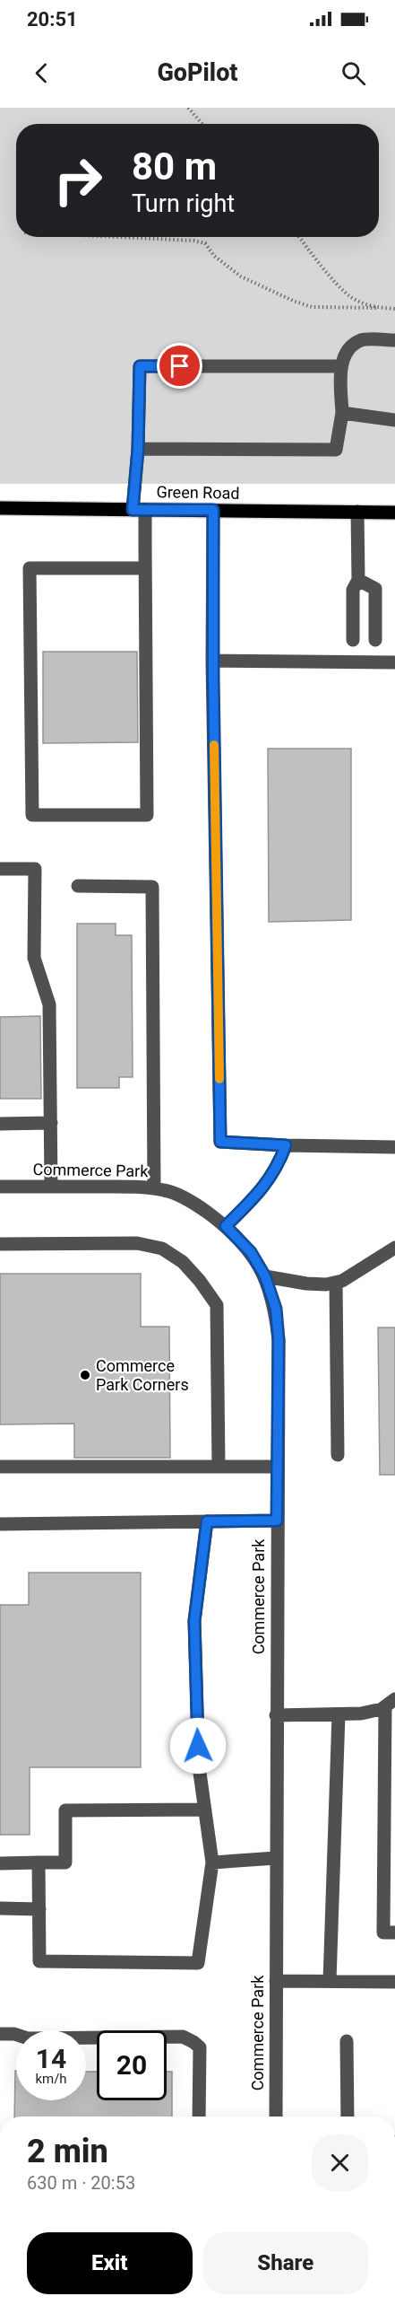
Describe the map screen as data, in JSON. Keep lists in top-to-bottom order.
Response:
{
  "streets": {
    "main road": ["Green Road"],
    "street": ["Commerce Park"]
  },
  "places": ["Commerce Park Corners"],
  "page": {
    "status": "20:51",
    "header": "GoPilot",
    "turn": ["80 m", "Turn right"],
    "speed": "14 km/h",
    "limit": "20",
    "heading": ["2 min", "630 m · 20:53"],
    "buttons": ["Exit", "Share"]
  }
}
